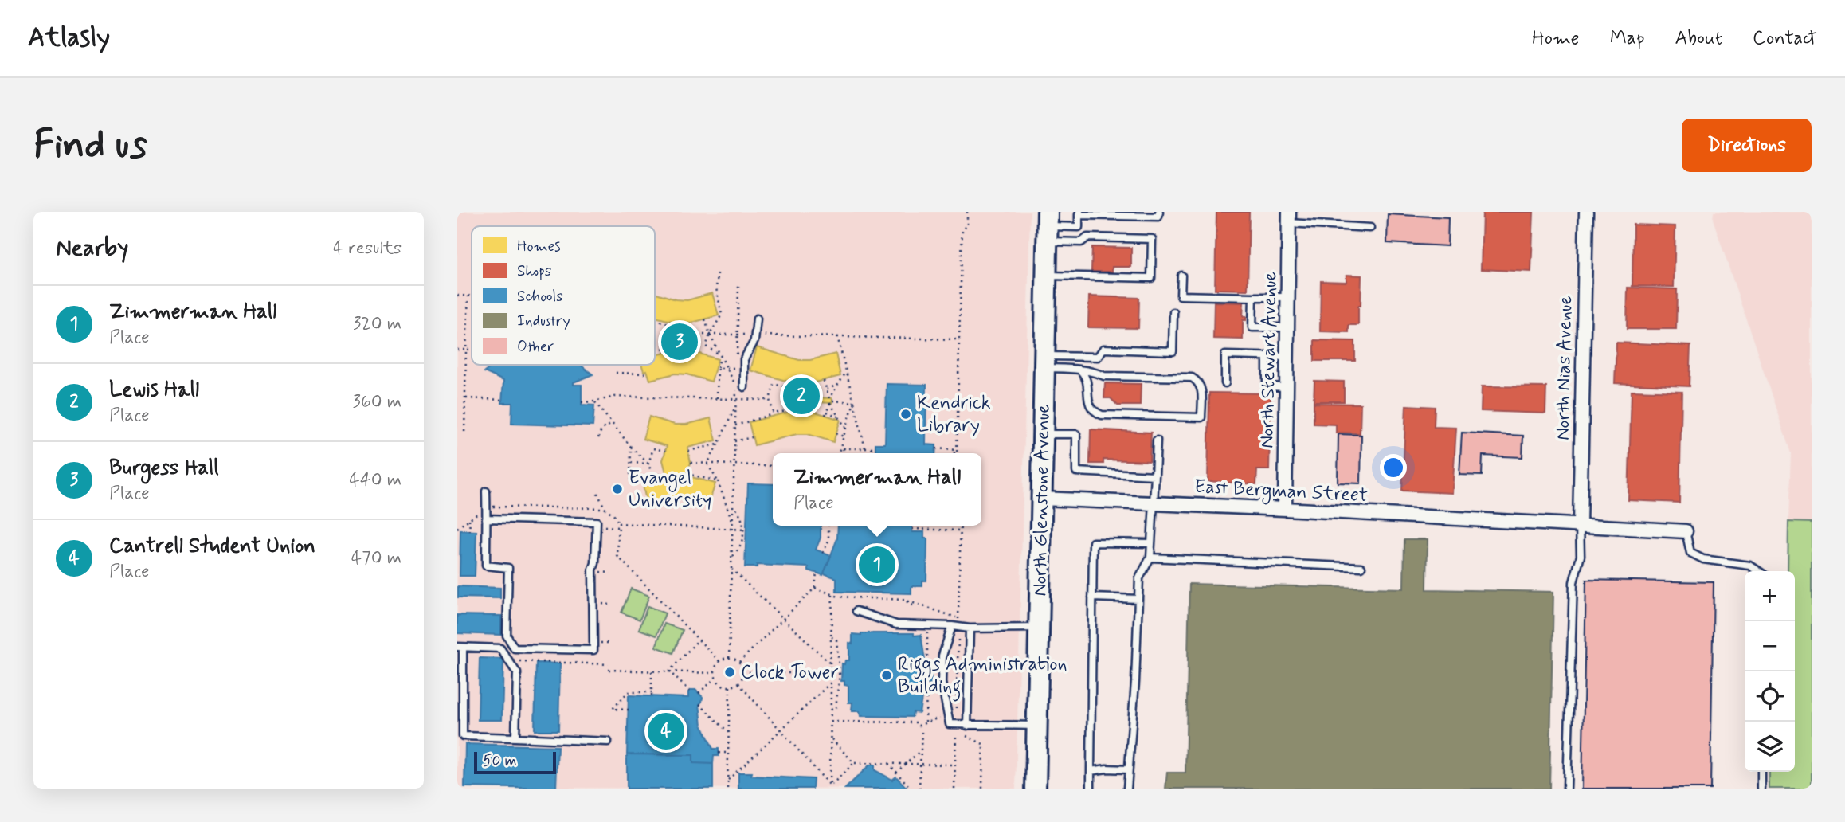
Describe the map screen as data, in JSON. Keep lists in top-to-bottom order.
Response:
{
  "streets": {
    "main road": ["North Glenstone Avenue"],
    "street": ["North Stewart Avenue", "North Nias Avenue", "East Bergman Street"]
  },
  "crossings": [
    ["North Stewart Avenue", "East Bergman Street"],
    ["North Nias Avenue", "East Bergman Street"],
    ["East Bergman Street", "North Glenstone Avenue"]
  ],
  "places": [
    "Kendrick Library",
    "Evangel University",
    "Clock Tower",
    "Riggs Administration Building"
  ],
  "legend": [
    "Homes",
    "Shops",
    "Schools",
    "Industry",
    "Other"
  ],
  "scale_bar": "50 m",
  "page": {
    "header": "Atlasly",
    "nav": [
      "Home",
      "Map",
      "About",
      "Contact"
    ],
    "buttons": "Directions",
    "title": "Find us",
    "heading": ["Nearby", "4 results"],
    "list": [
      {
        "mark": "1",
        "name": "Zimmerman Hall",
        "note": "Place",
        "value": "320 m"
      },
      {
        "mark": "2",
        "name": "Lewis Hall",
        "note": "Place",
        "value": "360 m"
      },
      {
        "mark": "3",
        "name": "Burgess Hall",
        "note": "Place",
        "value": "440 m"
      },
      {
        "mark": "4",
        "name": "Cantrell Student Union",
        "note": "Place",
        "value": "470 m"
      }
    ],
    "pins": [
      "3",
      "2",
      "1",
      "4"
    ],
    "popup": ["Zimmerman Hall", "Place"],
    "map_buttons": ["+", "−"],
    "scale": "50 m"
  }
}
